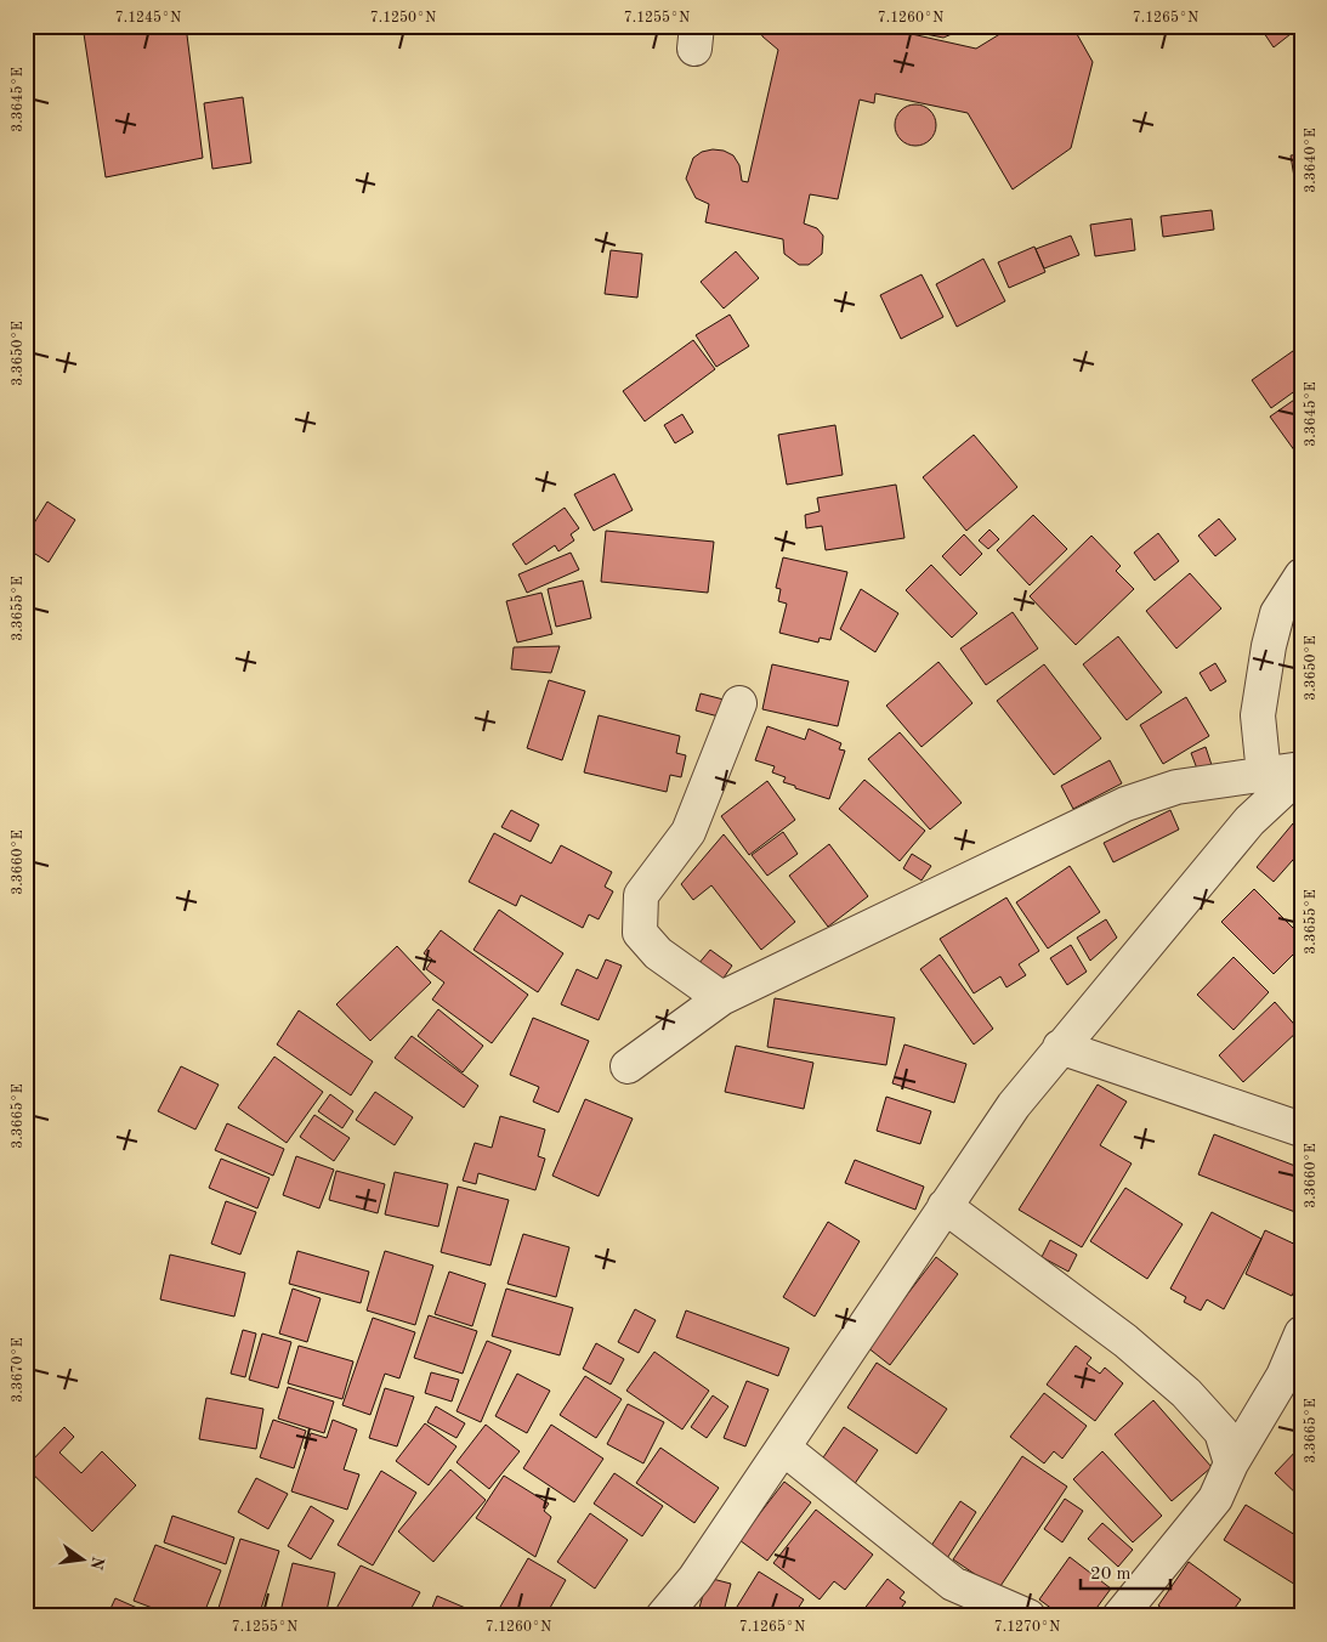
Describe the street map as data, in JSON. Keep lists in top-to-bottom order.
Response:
{
  "scale_bar": "20 m",
  "north": "right",
  "coordinates": [
    "7.1245°N",
    "7.1250°N",
    "7.1255°N",
    "7.1260°N",
    "7.1265°N",
    "3.3645°E",
    "3.3640°E",
    "3.3650°E",
    "3.3655°E",
    "3.3660°E",
    "3.3665°E",
    "3.3670°E",
    "7.1270°N"
  ]
}
